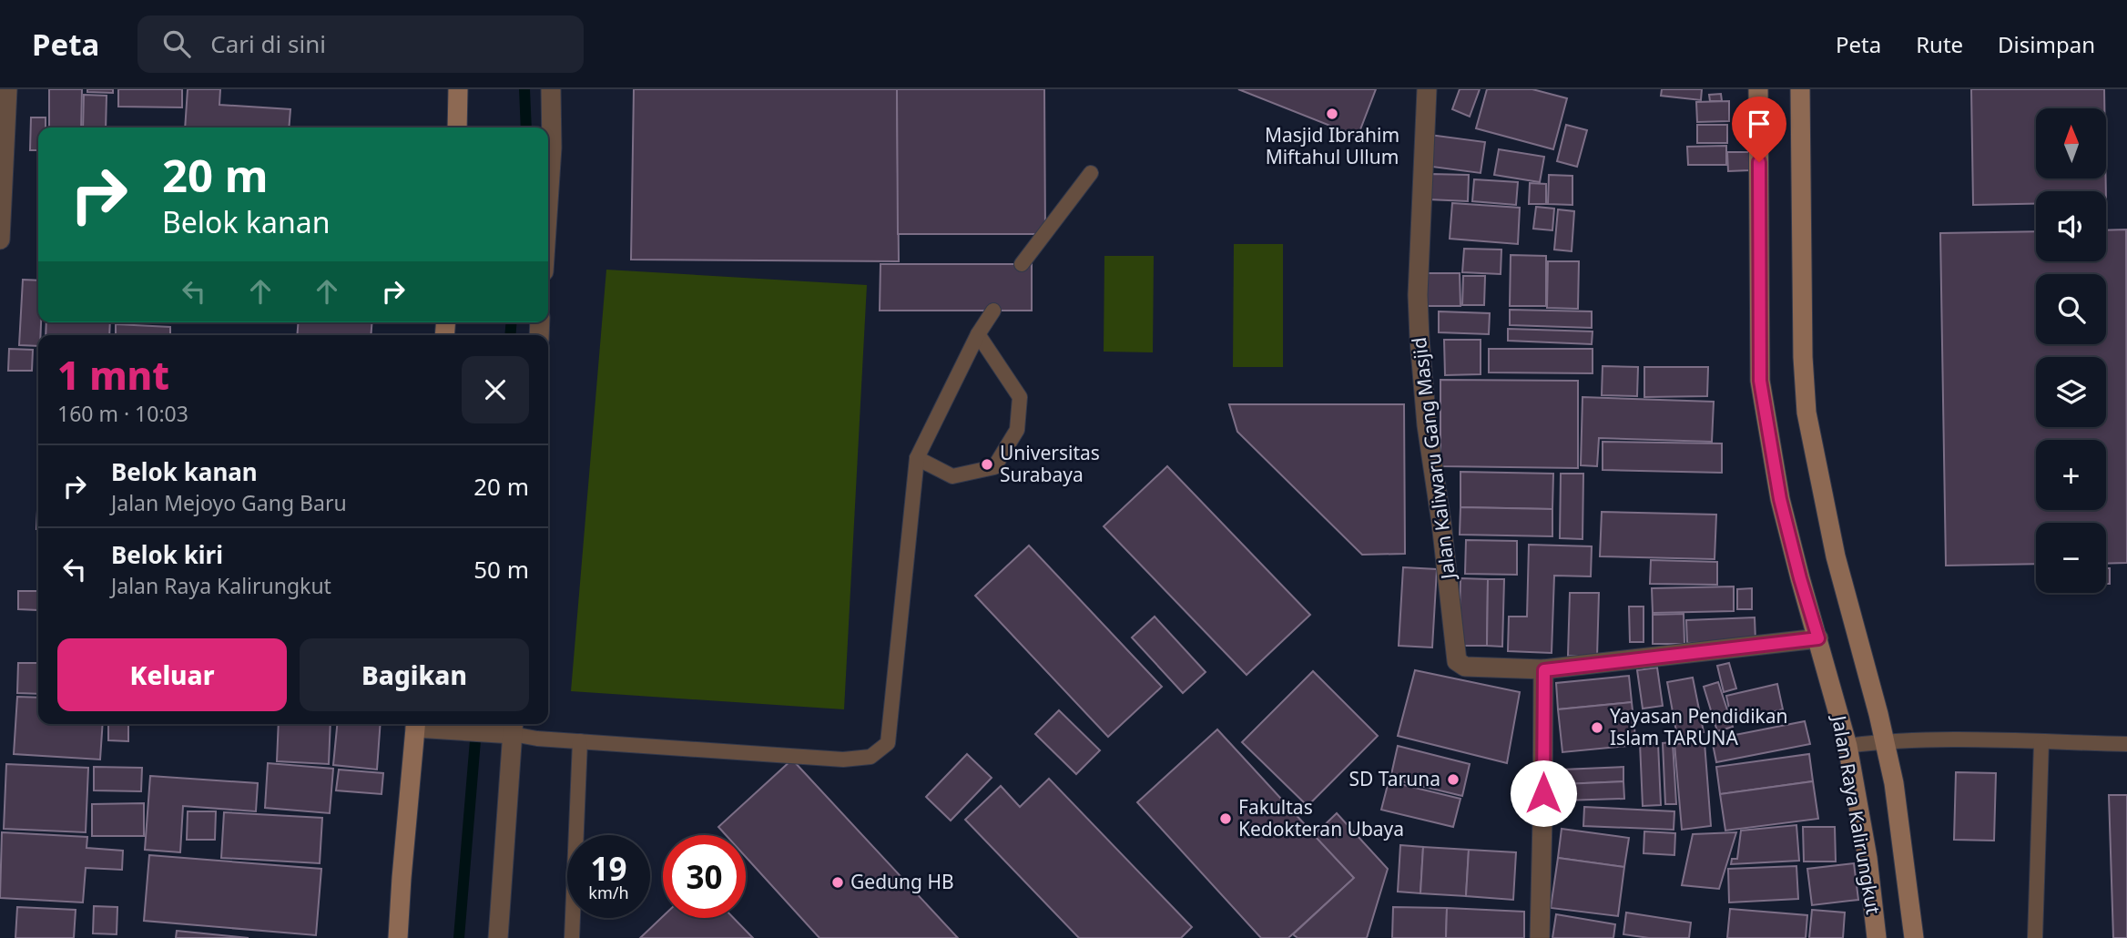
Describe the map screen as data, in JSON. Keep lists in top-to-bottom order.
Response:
{
  "streets": {
    "main road": ["Jalan Raya Kalirungkut"],
    "street": ["Jalan Kaliwaru Gang Masjid"]
  },
  "places": [
    "Masjid Ibrahim Miftahul Ullum",
    "Universitas Surabaya",
    "Yayasan Pendidikan Islam TARUNA",
    "SD Taruna",
    "Fakultas Kedokteran Ubaya",
    "Gedung HB"
  ],
  "north": "top",
  "page": {
    "header": "Peta",
    "search": "Cari di sini",
    "nav": ["Peta", "Rute", "Disimpan"],
    "map_buttons": ["+", "−"],
    "turn": ["20 m", "Belok kanan"],
    "heading": ["1 mnt", "160 m · 10:03"],
    "list": [
      {
        "name": "Belok kanan",
        "note": "Jalan Mejoyo Gang Baru",
        "value": "20 m"
      },
      {
        "name": "Belok kiri",
        "note": "Jalan Raya Kalirungkut",
        "value": "50 m"
      }
    ],
    "buttons": ["Keluar", "Bagikan"],
    "speed": "19 km/h",
    "limit": "30"
  }
}
